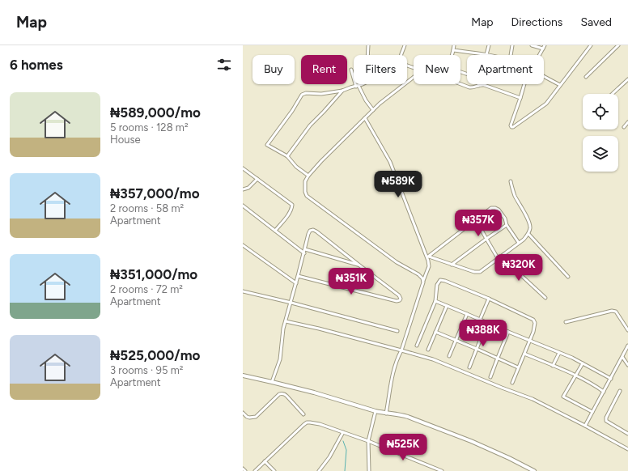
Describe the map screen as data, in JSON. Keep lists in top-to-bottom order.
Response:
{
  "page": {
    "header": "Map",
    "nav": ["Map", "Directions", "Saved"],
    "heading": "6 homes",
    "chip": [
      "Buy",
      "Rent",
      "Filters",
      "New",
      "Apartment"
    ],
    "list": [
      {
        "name": "₦589,000/mo",
        "note": "5 rooms · 128 m² · House"
      },
      {
        "name": "₦357,000/mo",
        "note": "2 rooms · 58 m² · Apartment"
      },
      {
        "name": "₦351,000/mo",
        "note": "2 rooms · 72 m² · Apartment"
      },
      {
        "name": "₦525,000/mo",
        "note": "3 rooms · 95 m² · Apartment"
      }
    ],
    "price": [
      "₦589K",
      "₦357K",
      "₦320K",
      "₦351K",
      "₦388K",
      "₦525K"
    ]
  }
}
